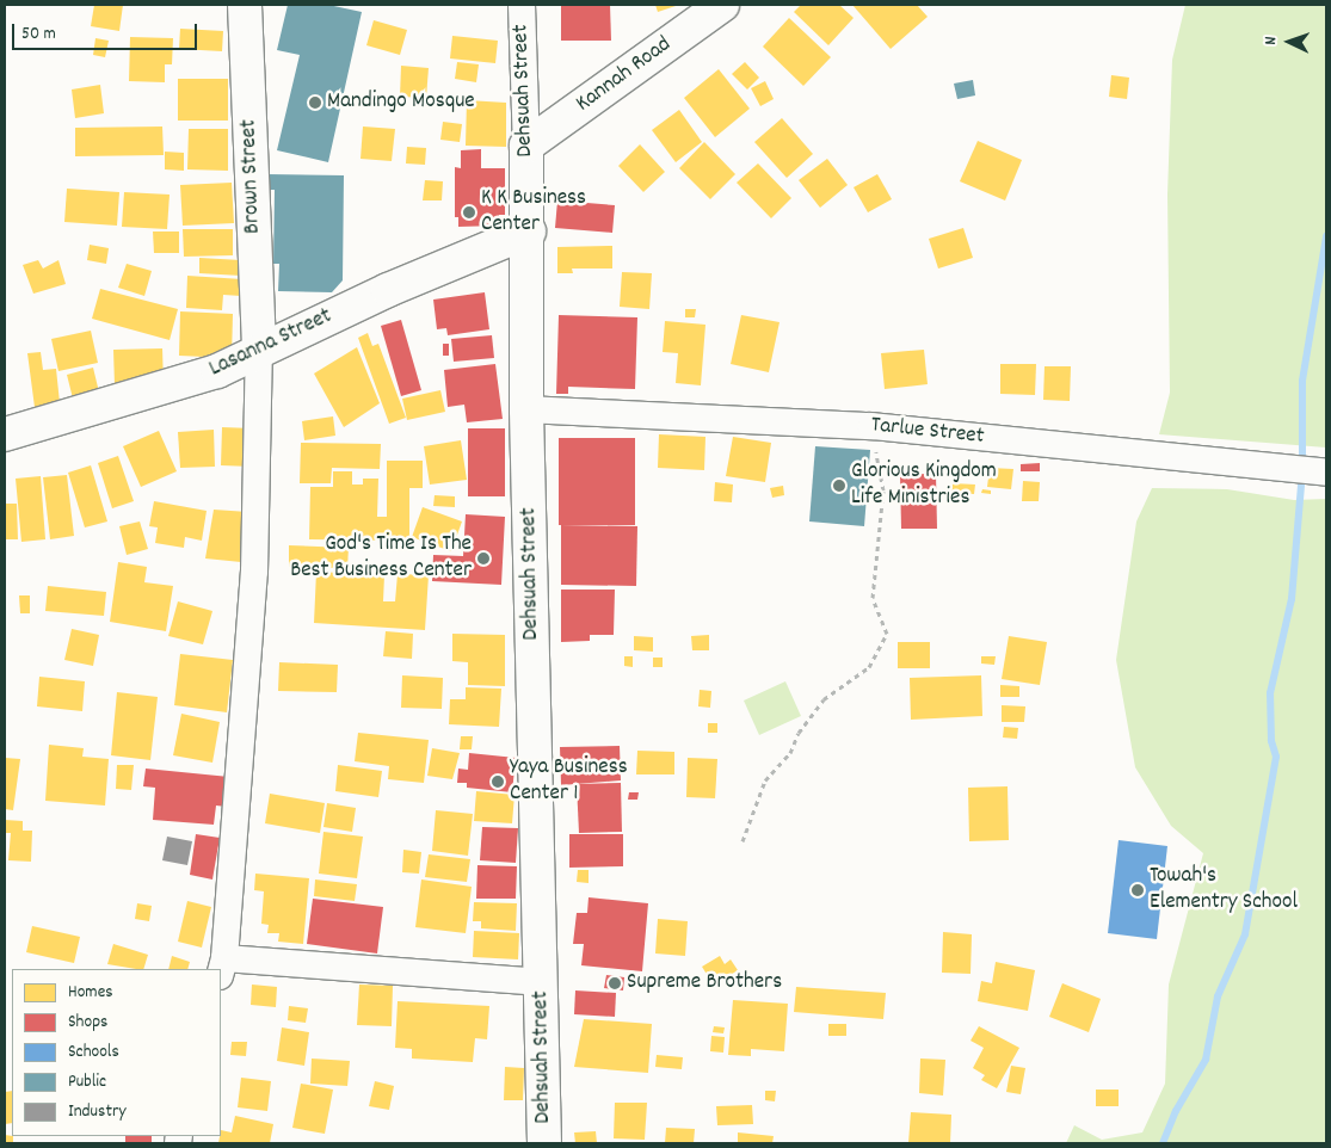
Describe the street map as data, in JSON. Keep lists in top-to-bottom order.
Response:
{
  "streets": {
    "street": [
      "Kannah Road",
      "Dehsuah Street",
      "Brown Street",
      "Lasanna Street",
      "Tarlue Street"
    ]
  },
  "crossings": [
    ["Kannah Road", "Dehsuah Street"],
    ["Dehsuah Street", "Lasanna Street"],
    ["Dehsuah Street", "Tarlue Street"],
    ["Brown Street", "Lasanna Street"]
  ],
  "places": [
    "Mandingo Mosque",
    "K K Business Center",
    "Glorious Kingdom Life Ministries",
    "God's Time Is The Best Business Center",
    "Yaya Business Center 1",
    "Towah's Elementry School",
    "Supreme Brothers"
  ],
  "legend": [
    "Homes",
    "Shops",
    "Schools",
    "Public",
    "Industry"
  ],
  "scale_bar": "50 m",
  "north": "left"
}
